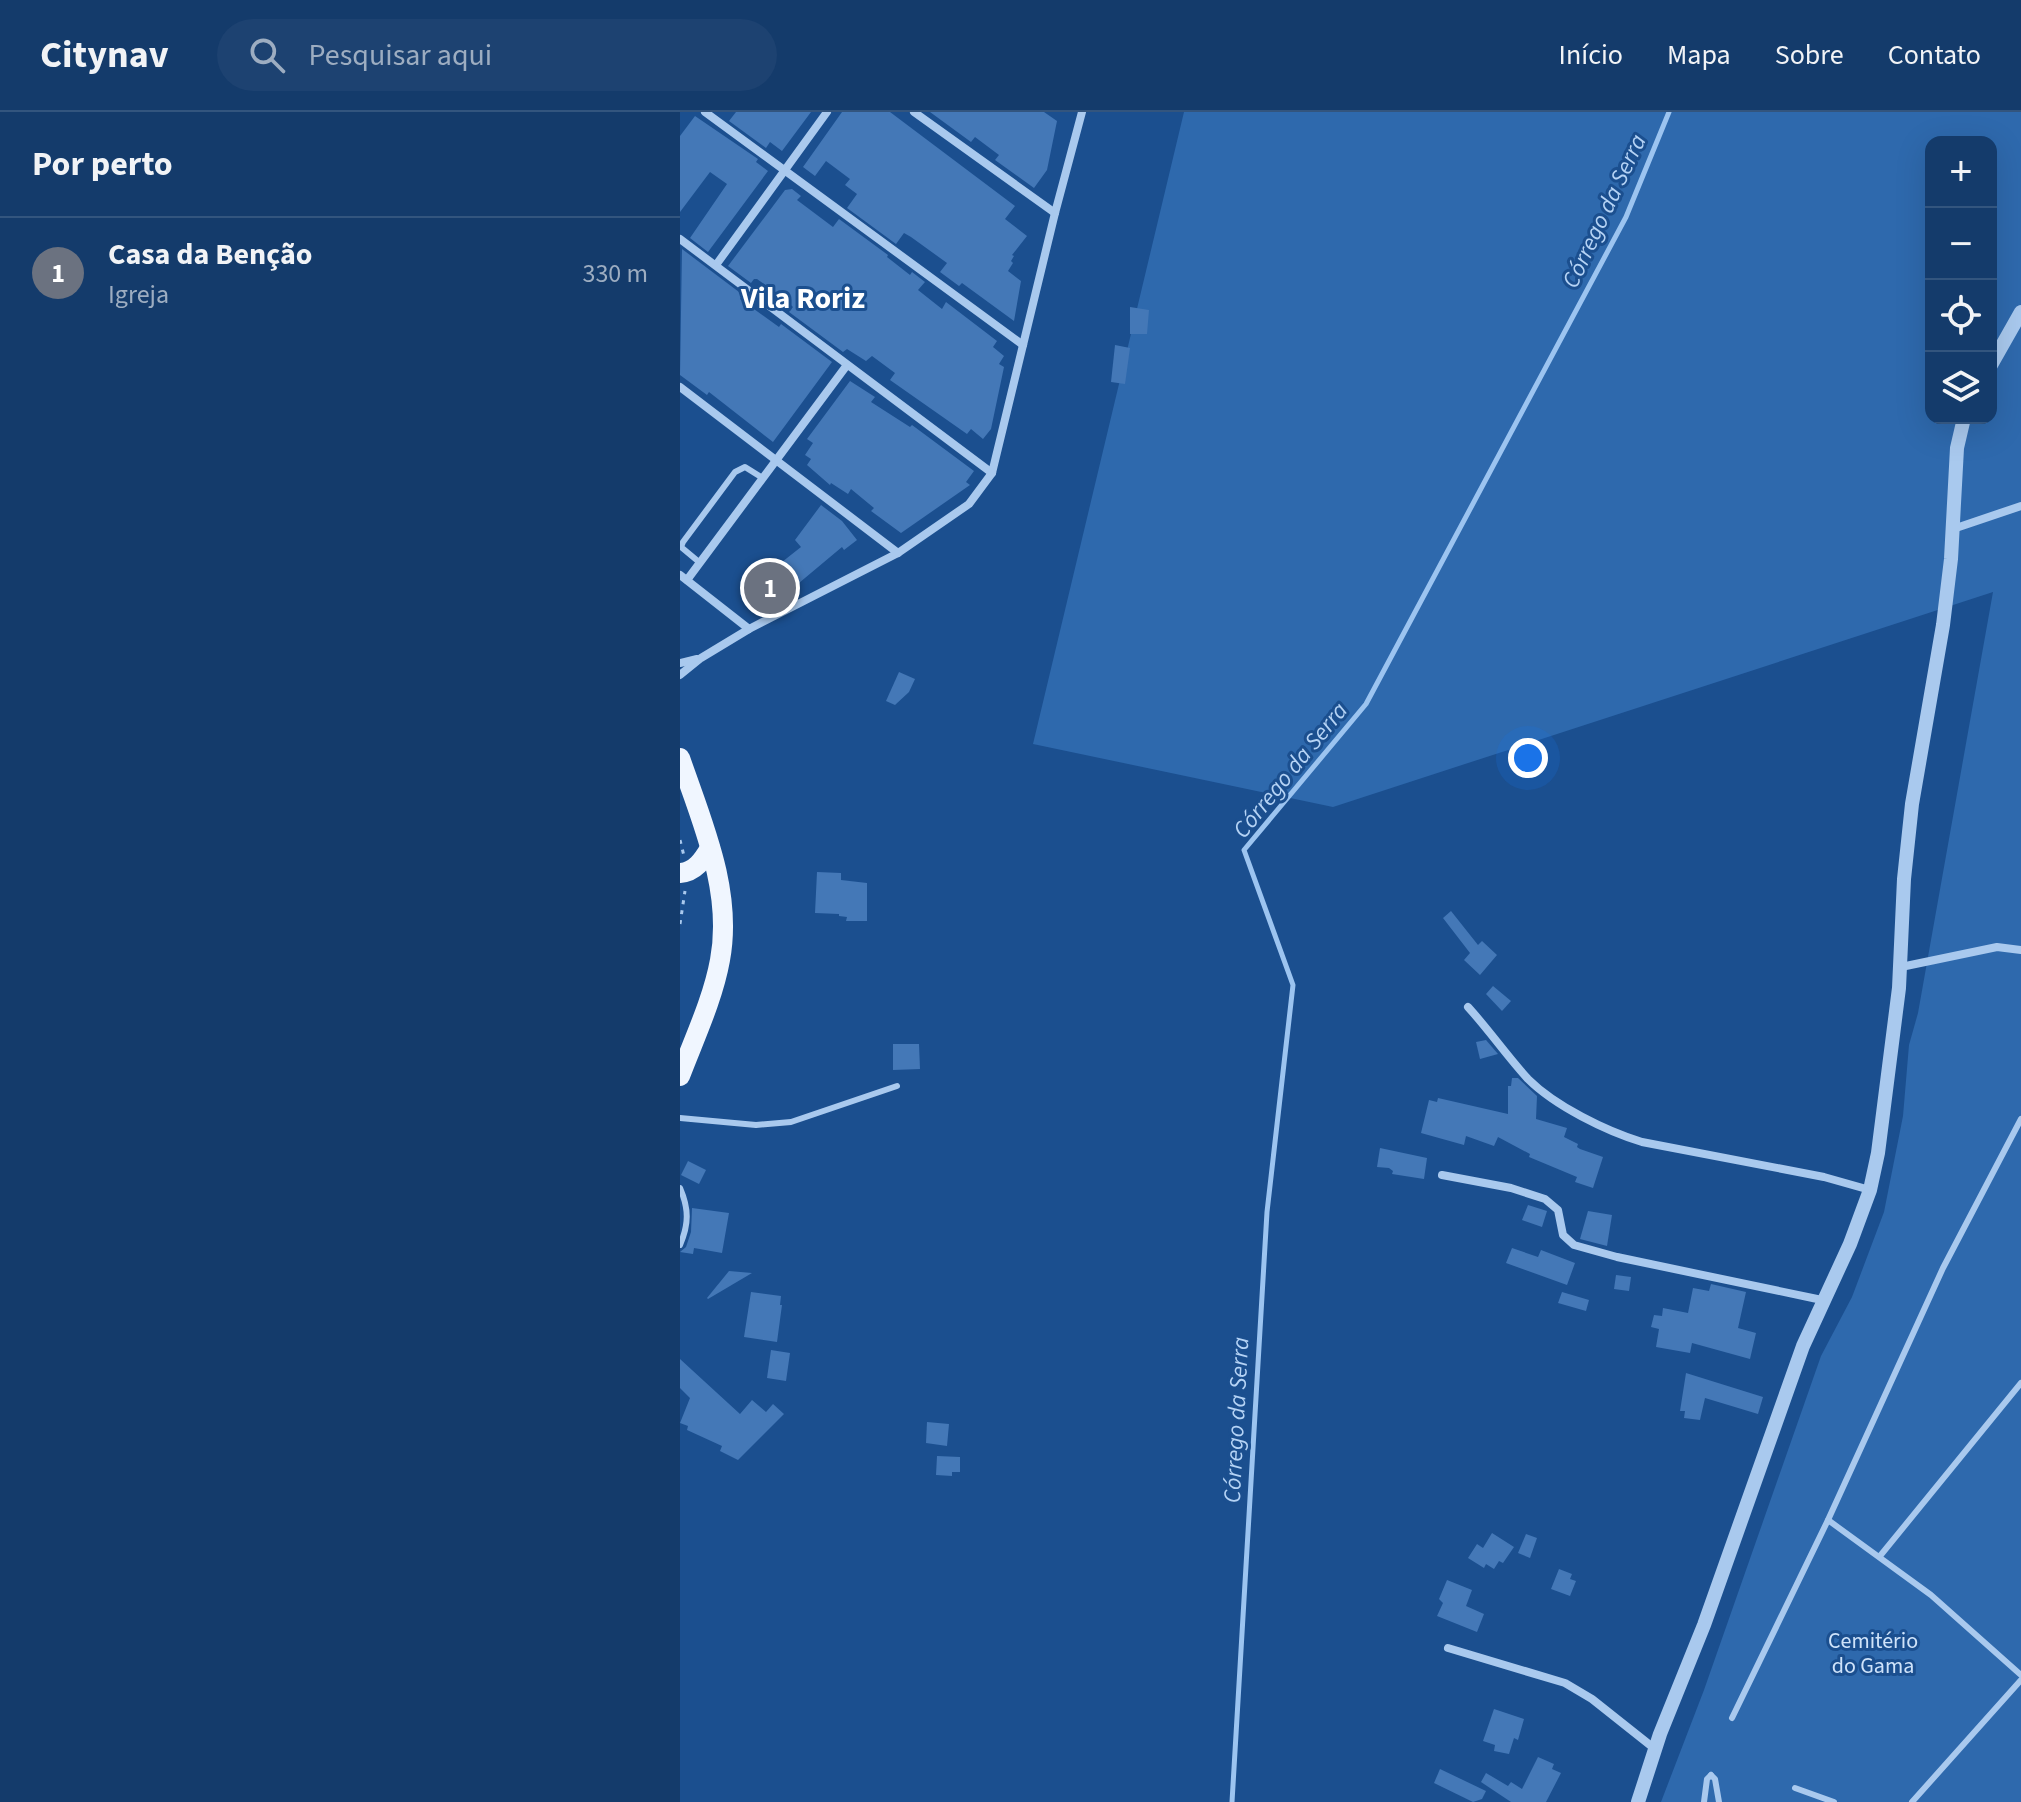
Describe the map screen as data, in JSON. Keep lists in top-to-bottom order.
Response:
{
  "districts": ["Vila Roriz"],
  "water": ["Córrego da Serra"],
  "parks": ["Cemitério do Gama"],
  "page": {
    "header": "Citynav",
    "search": "Pesquisar aqui",
    "nav": [
      "Início",
      "Mapa",
      "Sobre",
      "Contato"
    ],
    "heading": "Por perto",
    "map_buttons": ["+", "−"],
    "list": [
      {
        "mark": "1",
        "name": "Casa da Benção",
        "note": "Igreja",
        "value": "330 m"
      }
    ],
    "pins": "1"
  }
}
